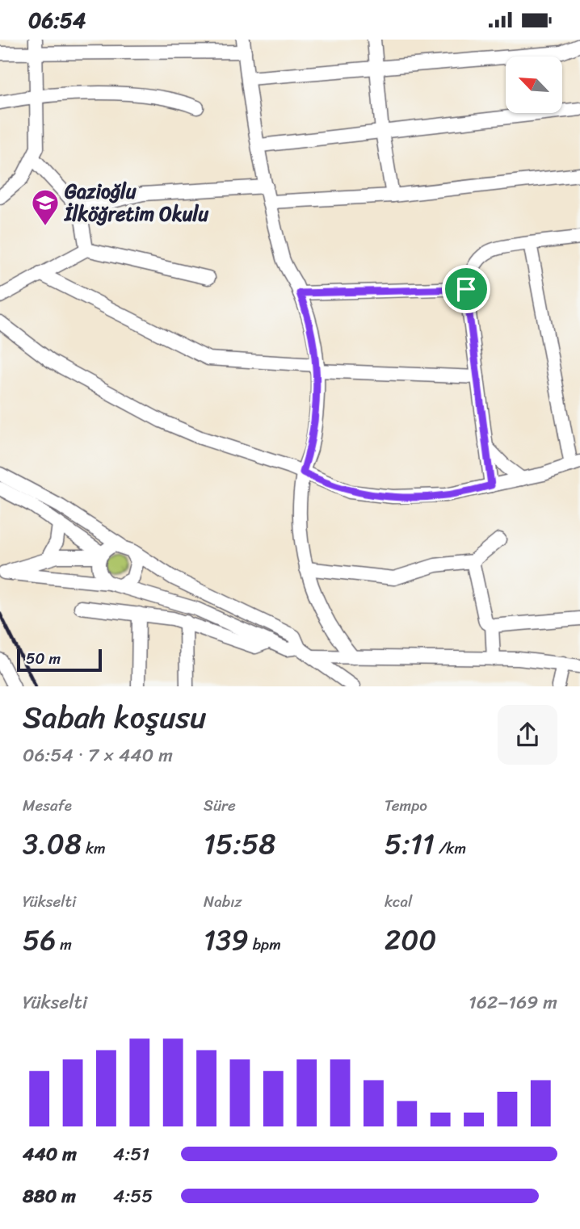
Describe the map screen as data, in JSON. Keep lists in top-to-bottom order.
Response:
{
  "places": {
    "school or university": ["Gazioğlu İlköğretim Okulu"]
  },
  "scale_bar": "50 m",
  "north": "top left",
  "page": {
    "status": "06:54",
    "scale": "50 m",
    "heading": ["Sabah koşusu", "06:54 · 7 × 440 m"],
    "stats": [
      ["Mesafe", "3.08 km"],
      ["Süre", "15:58"],
      ["Tempo", "5:11 /km"],
      ["Yükselti", "56 m"],
      ["Nabız", "139 bpm"],
      ["kcal", "200"]
    ],
    "chart": ["Yükselti", "162–169 m"],
    "list": [
      {
        "name": "440 m",
        "note": "4:51"
      },
      {
        "name": "880 m",
        "note": "4:55"
      }
    ]
  }
}
